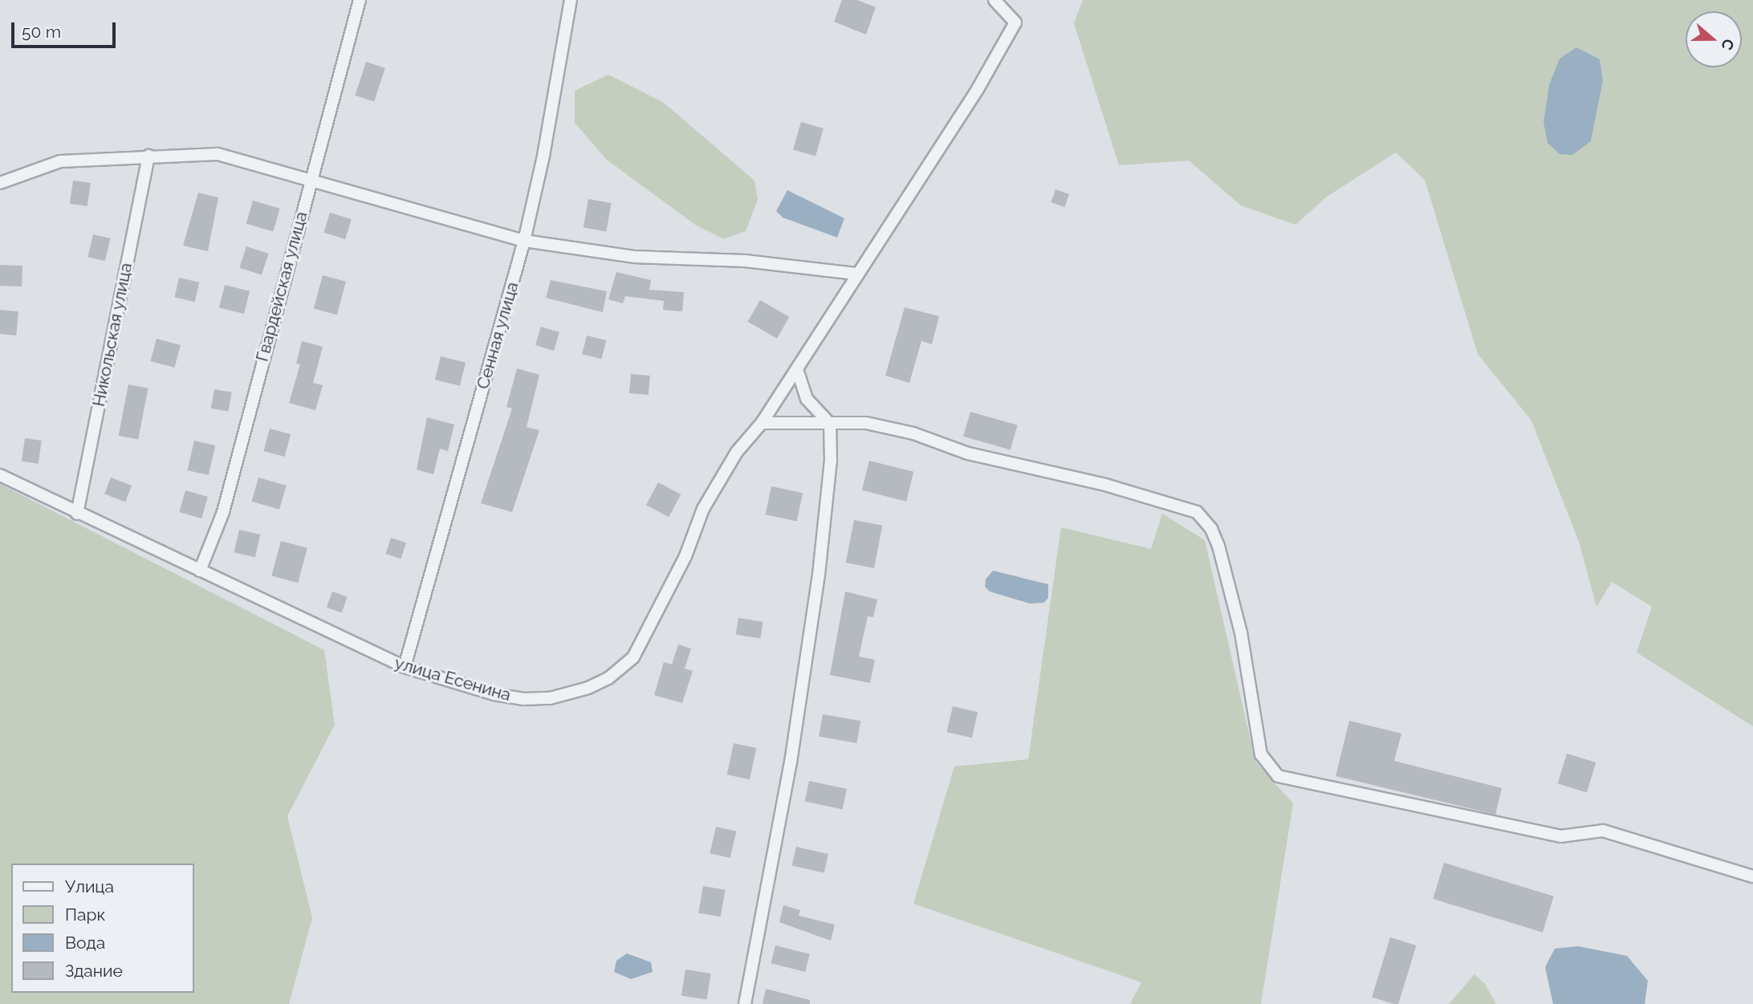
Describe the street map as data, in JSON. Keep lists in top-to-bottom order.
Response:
{
  "streets": {
    "street": [
      "Гвардейская улица",
      "Никольская улица",
      "Сенная улица",
      "улица Есенина"
    ]
  },
  "crossings": [
    ["Гвардейская улица", "улица Есенина"],
    ["Никольская улица", "улица Есенина"],
    ["Сенная улица", "улица Есенина"]
  ],
  "legend": [
    "Улица",
    "Парк",
    "Вода",
    "Здание"
  ],
  "scale_bar": "50 m",
  "north": "right"
}
